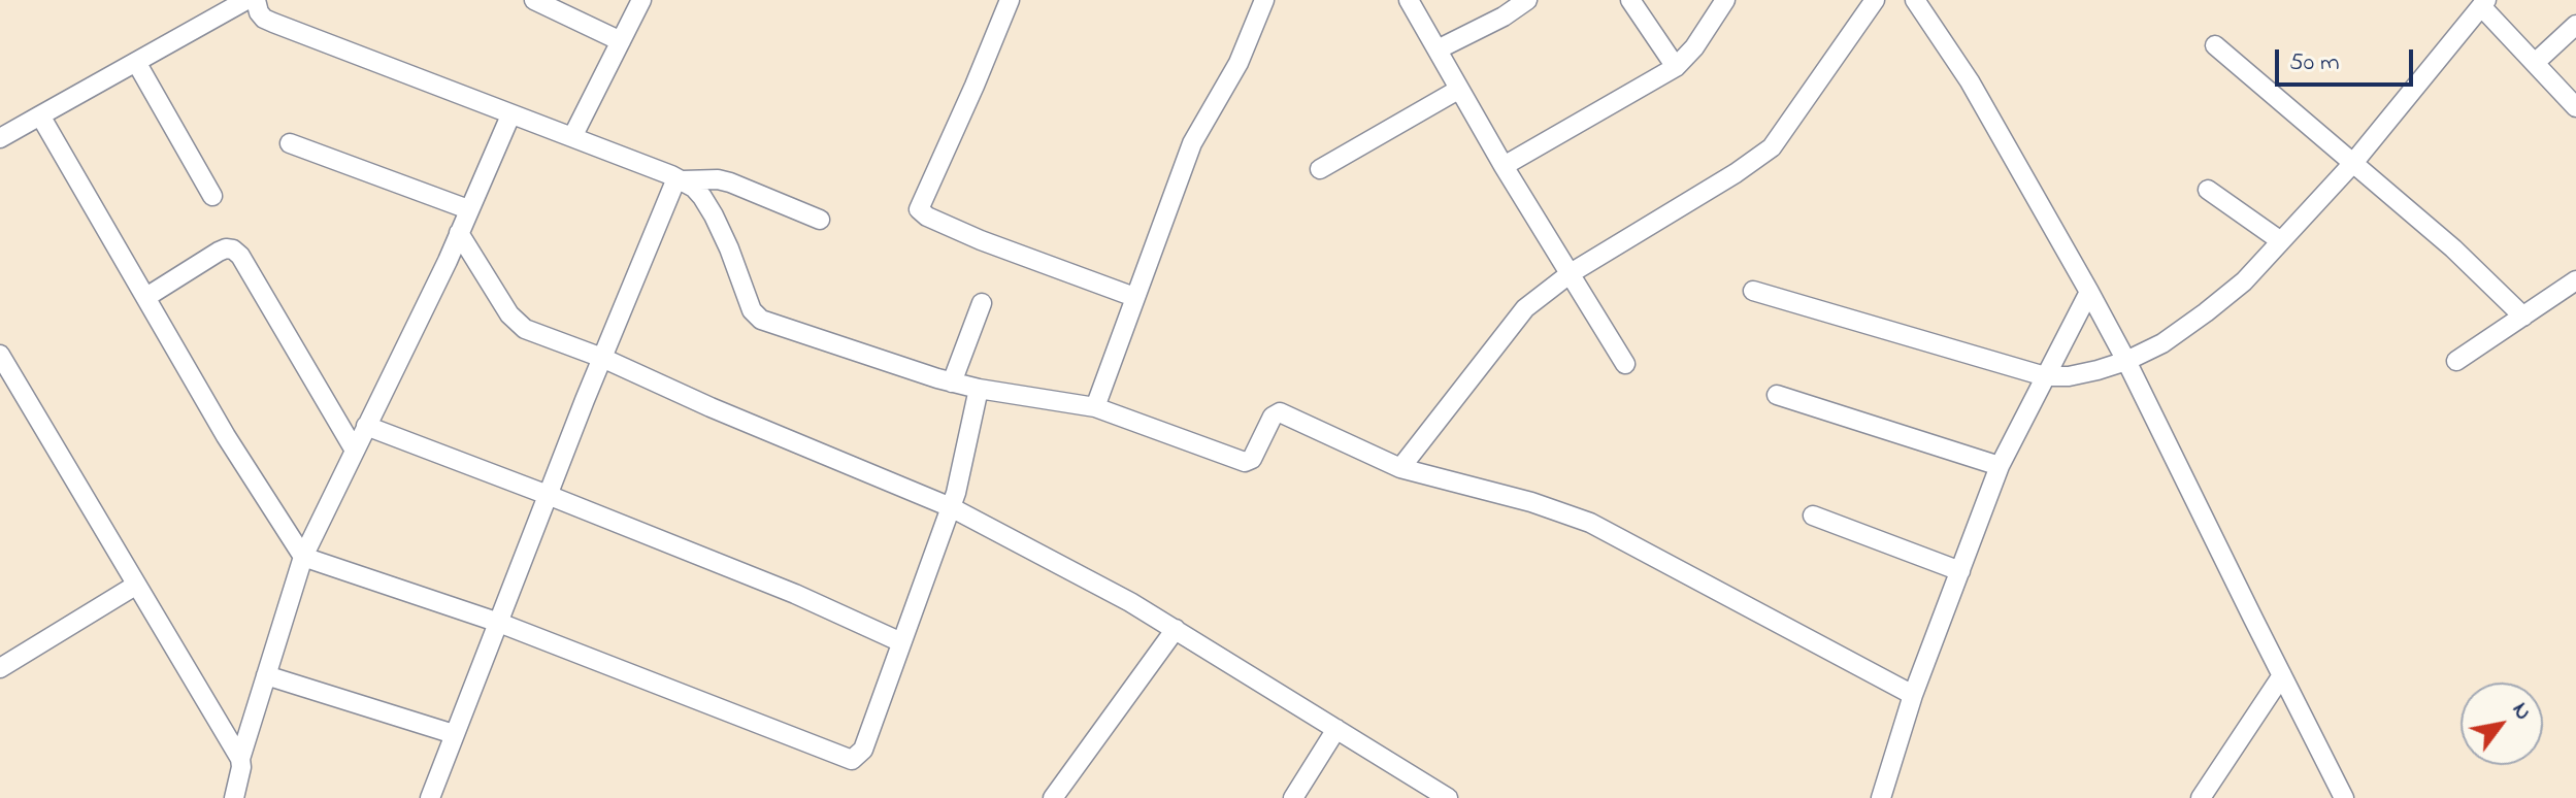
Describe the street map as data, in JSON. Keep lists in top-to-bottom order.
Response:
{
  "scale_bar": "50 m",
  "north": "top right"
}
